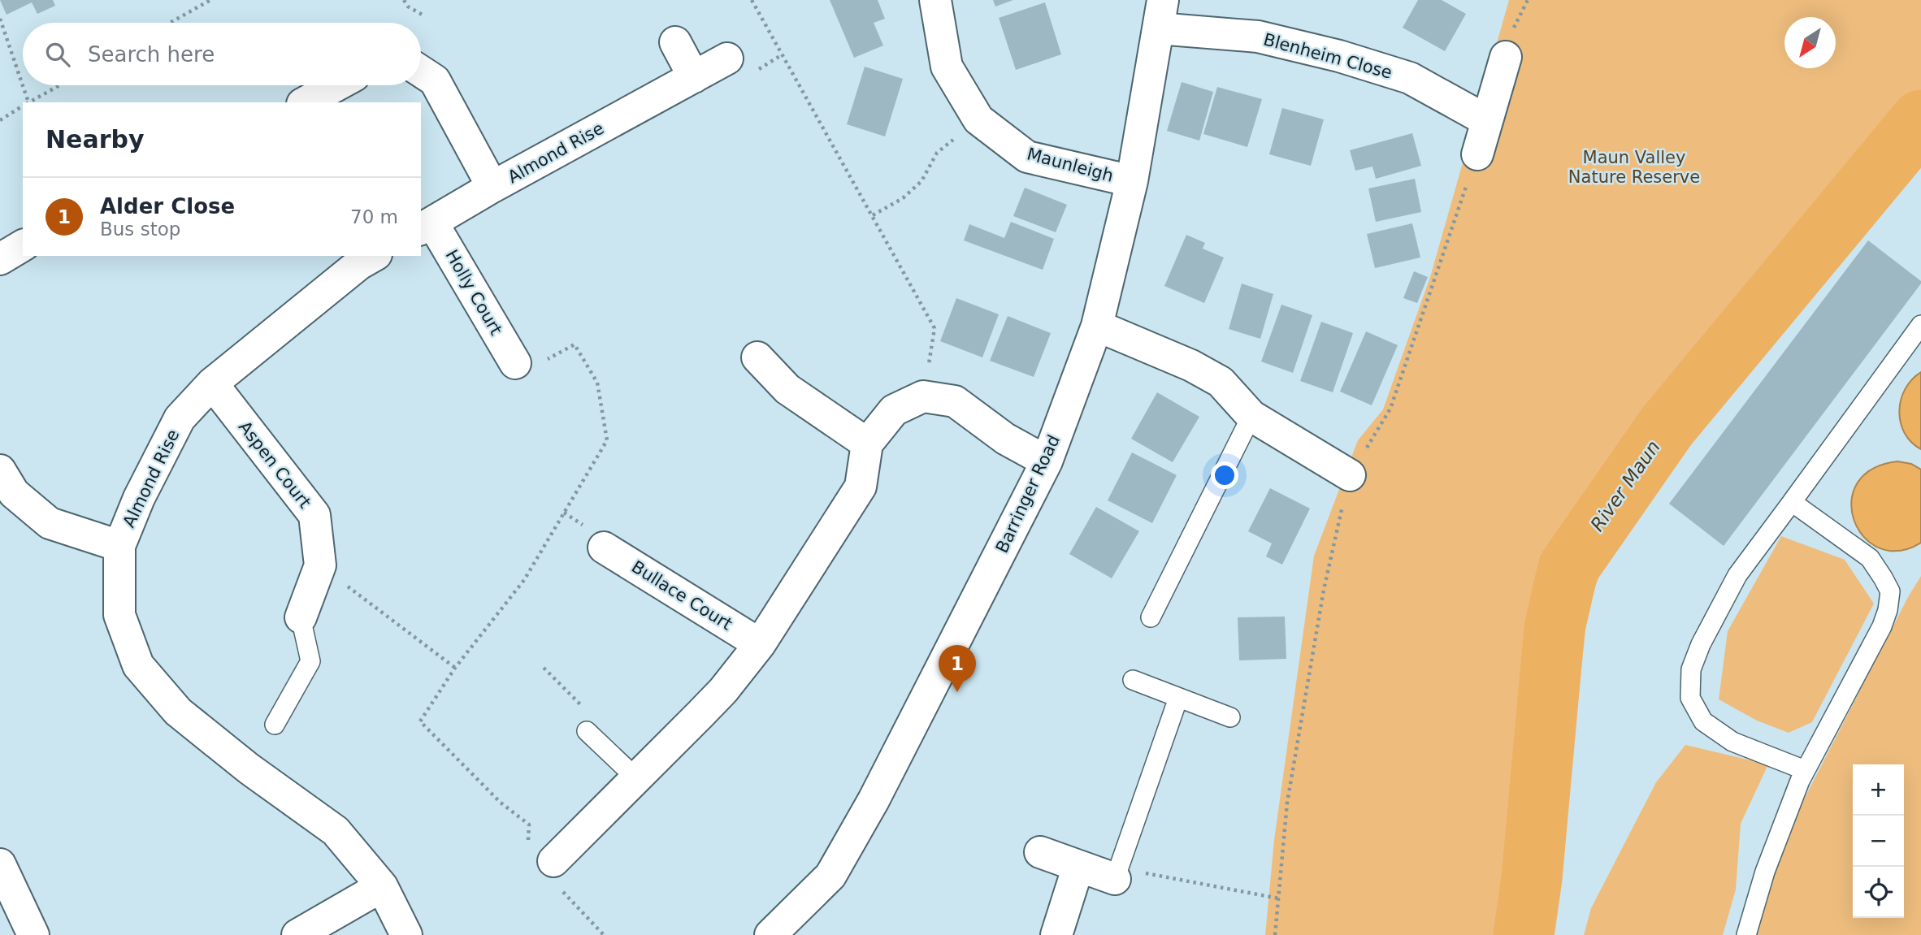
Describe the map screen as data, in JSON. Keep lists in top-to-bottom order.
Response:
{
  "streets": {
    "street": [
      "Blenheim Close",
      "Almond Rise",
      "Maunleigh",
      "Holly Court",
      "Aspen Court",
      "Barringer Road",
      "Bullace Court"
    ]
  },
  "crossings": [
    ["Blenheim Close", "Barringer Road"],
    ["Almond Rise", "Holly Court"],
    ["Almond Rise", "Aspen Court"],
    ["Maunleigh", "Barringer Road"]
  ],
  "water": ["River Maun"],
  "parks": ["Maun Valley Nature Reserve"],
  "north": "bottom left",
  "page": {
    "search": "Search here",
    "heading": "Nearby",
    "list": [
      {
        "mark": "1",
        "name": "Alder Close",
        "note": "Bus stop",
        "value": "70 m"
      }
    ],
    "pins": "1",
    "map_buttons": ["+", "−"]
  }
}
